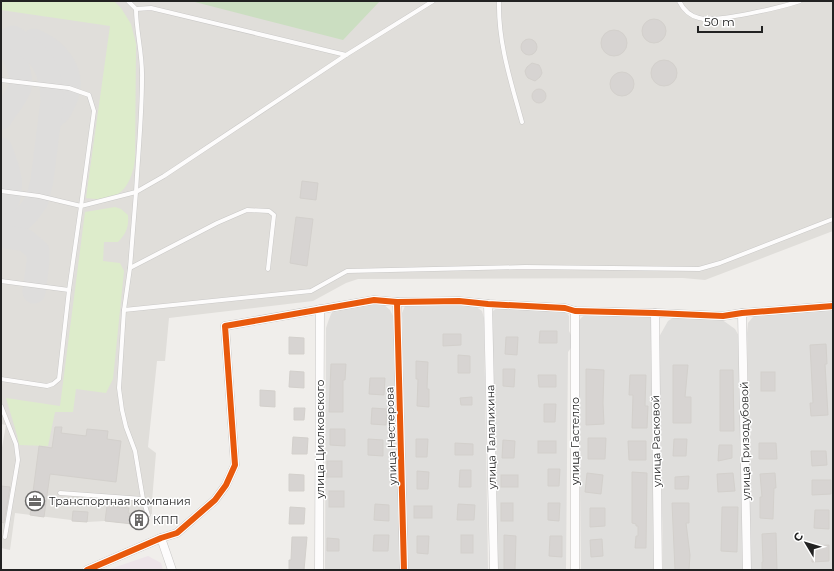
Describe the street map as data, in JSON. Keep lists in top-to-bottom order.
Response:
{
  "streets": {
    "street": [
      "улица Нестерова",
      "улица Талалихина",
      "улица Циолковского",
      "улица Гастелло",
      "улица Расковой",
      "улица Гризодубовой"
    ]
  },
  "places": {
    "office": ["Транспортная компания"],
    "building": ["КПП"]
  },
  "scale_bar": "50 m",
  "north": "top left"
}
